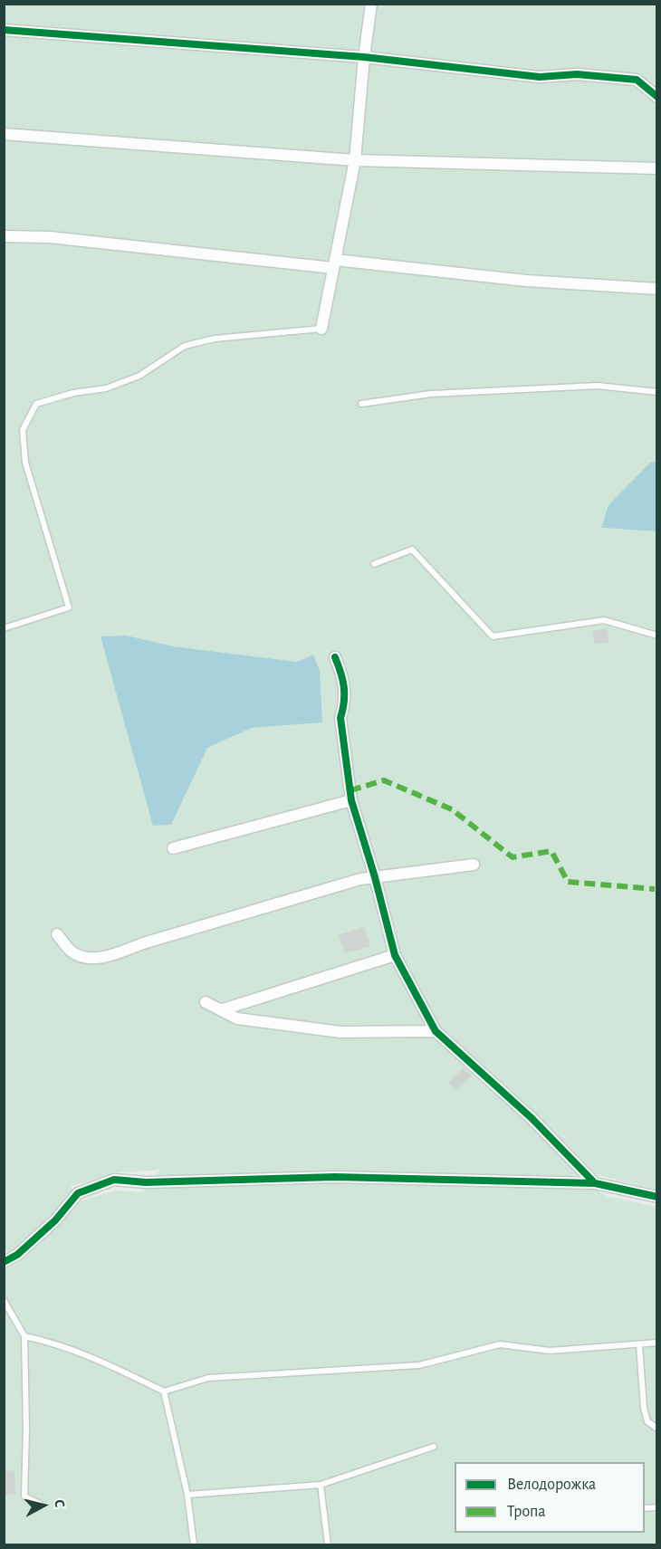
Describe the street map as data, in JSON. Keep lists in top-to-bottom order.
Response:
{
  "legend": ["Велодорожка", "Тропа"],
  "north": "right"
}
